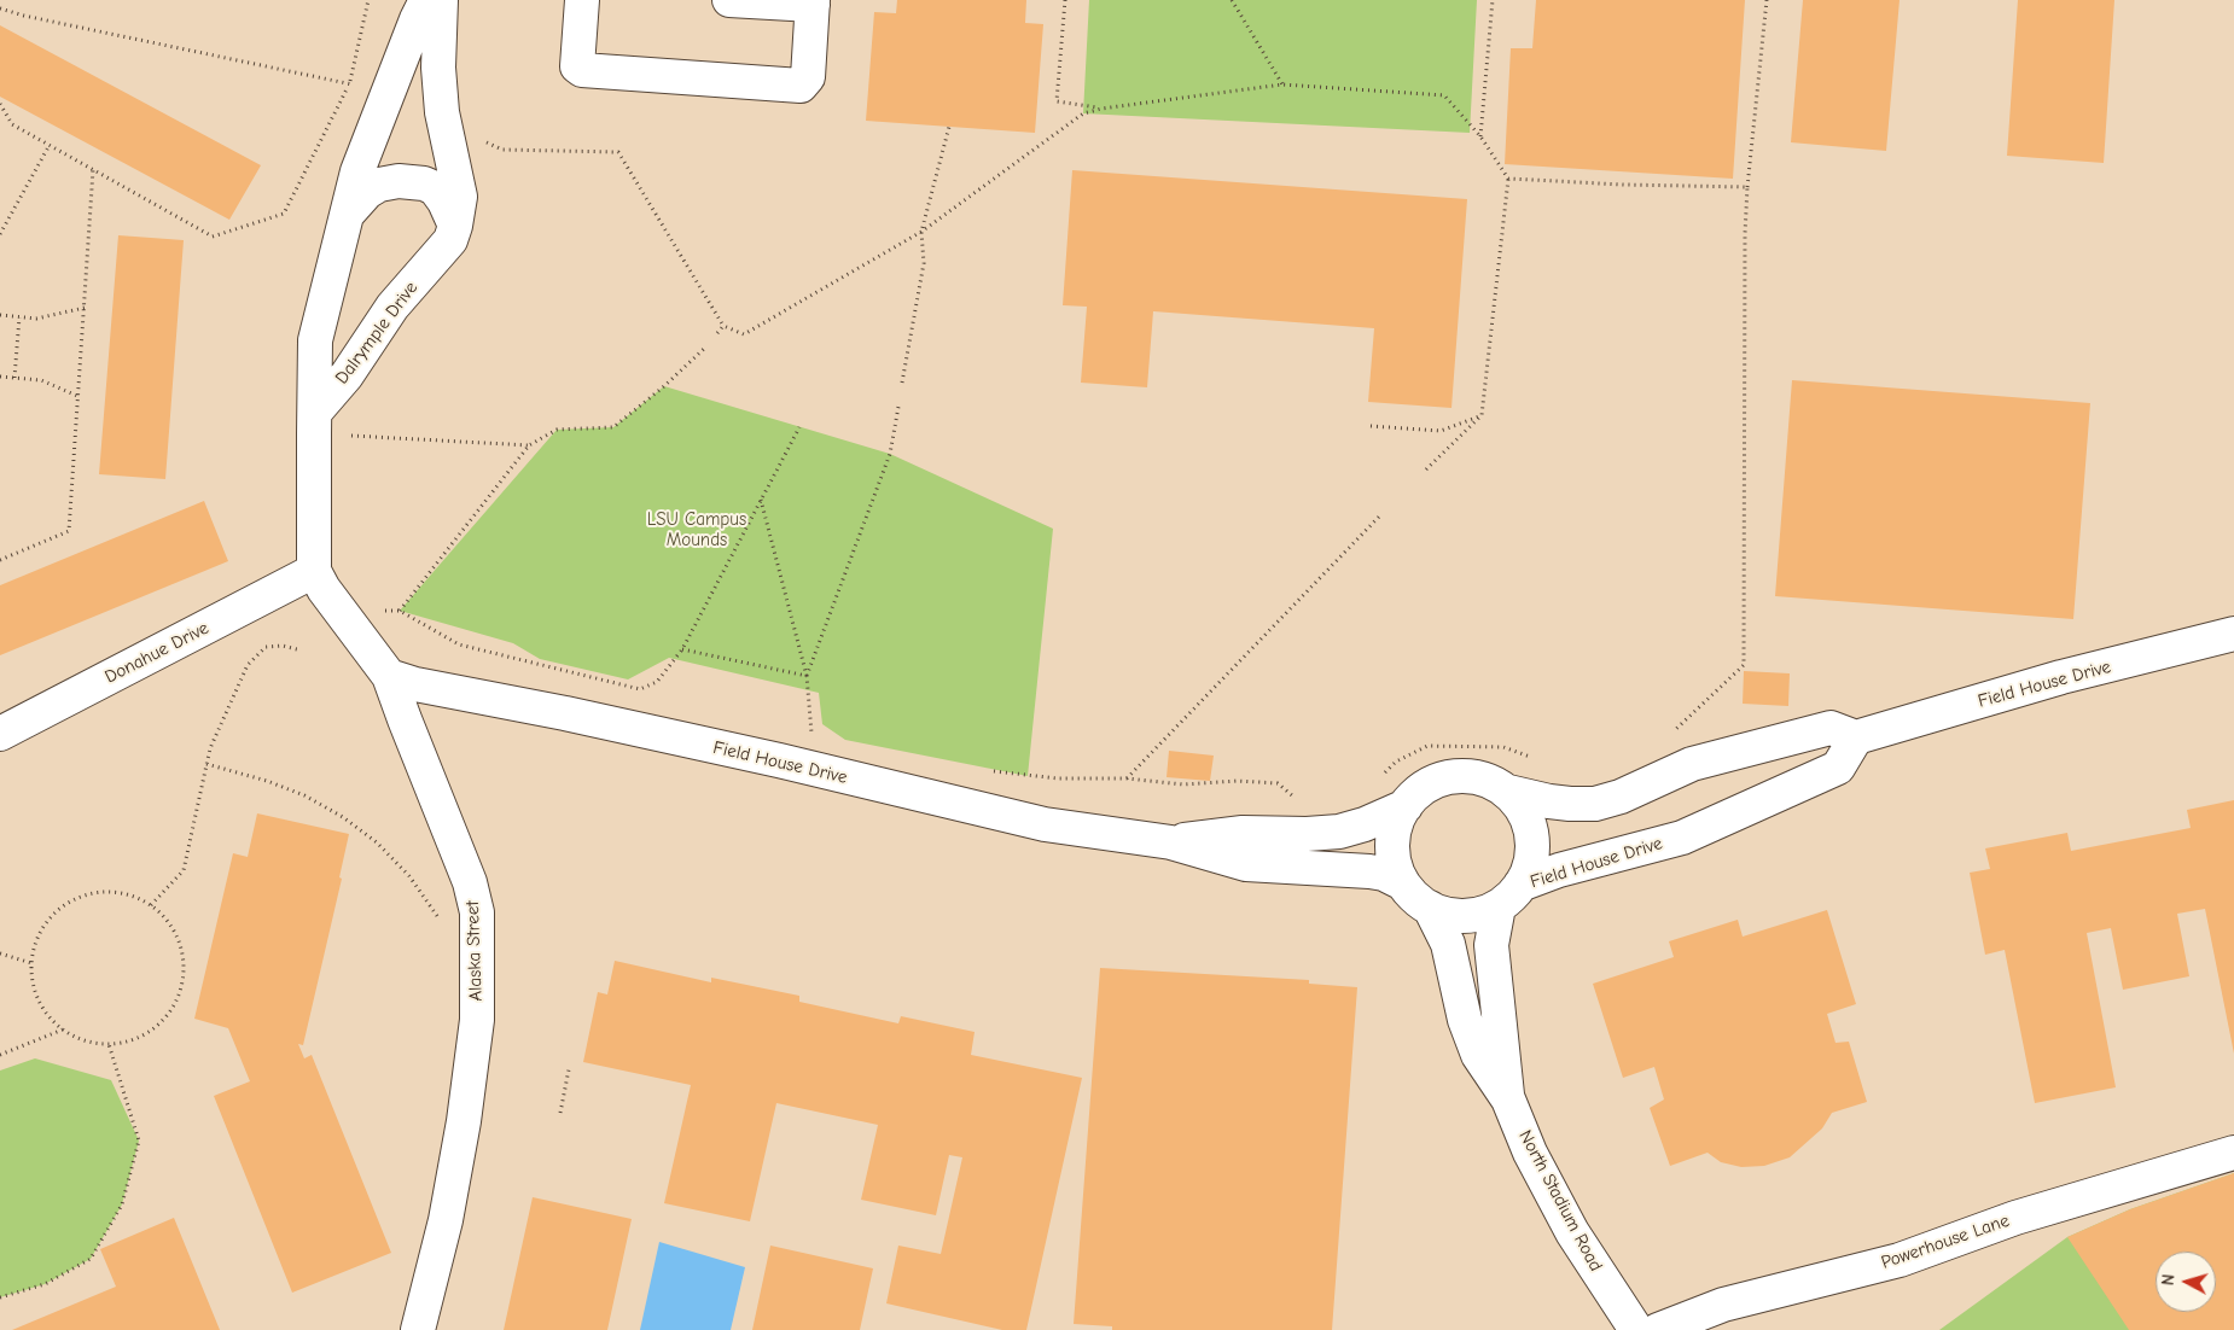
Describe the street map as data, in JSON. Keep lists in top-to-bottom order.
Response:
{
  "streets": {
    "street": [
      "Dalrymple Drive",
      "Donahue Drive",
      "Field House Drive",
      "Alaska Street",
      "North Stadium Road",
      "Powerhouse Lane"
    ]
  },
  "crossings": [
    ["Dalrymple Drive", "Donahue Drive"],
    ["Dalrymple Drive", "Alaska Street"],
    ["Donahue Drive", "Alaska Street"],
    ["Field House Drive", "Alaska Street"],
    ["Field House Drive", "North Stadium Road"]
  ],
  "parks": ["LSU Campus Mounds"],
  "north": "left"
}
